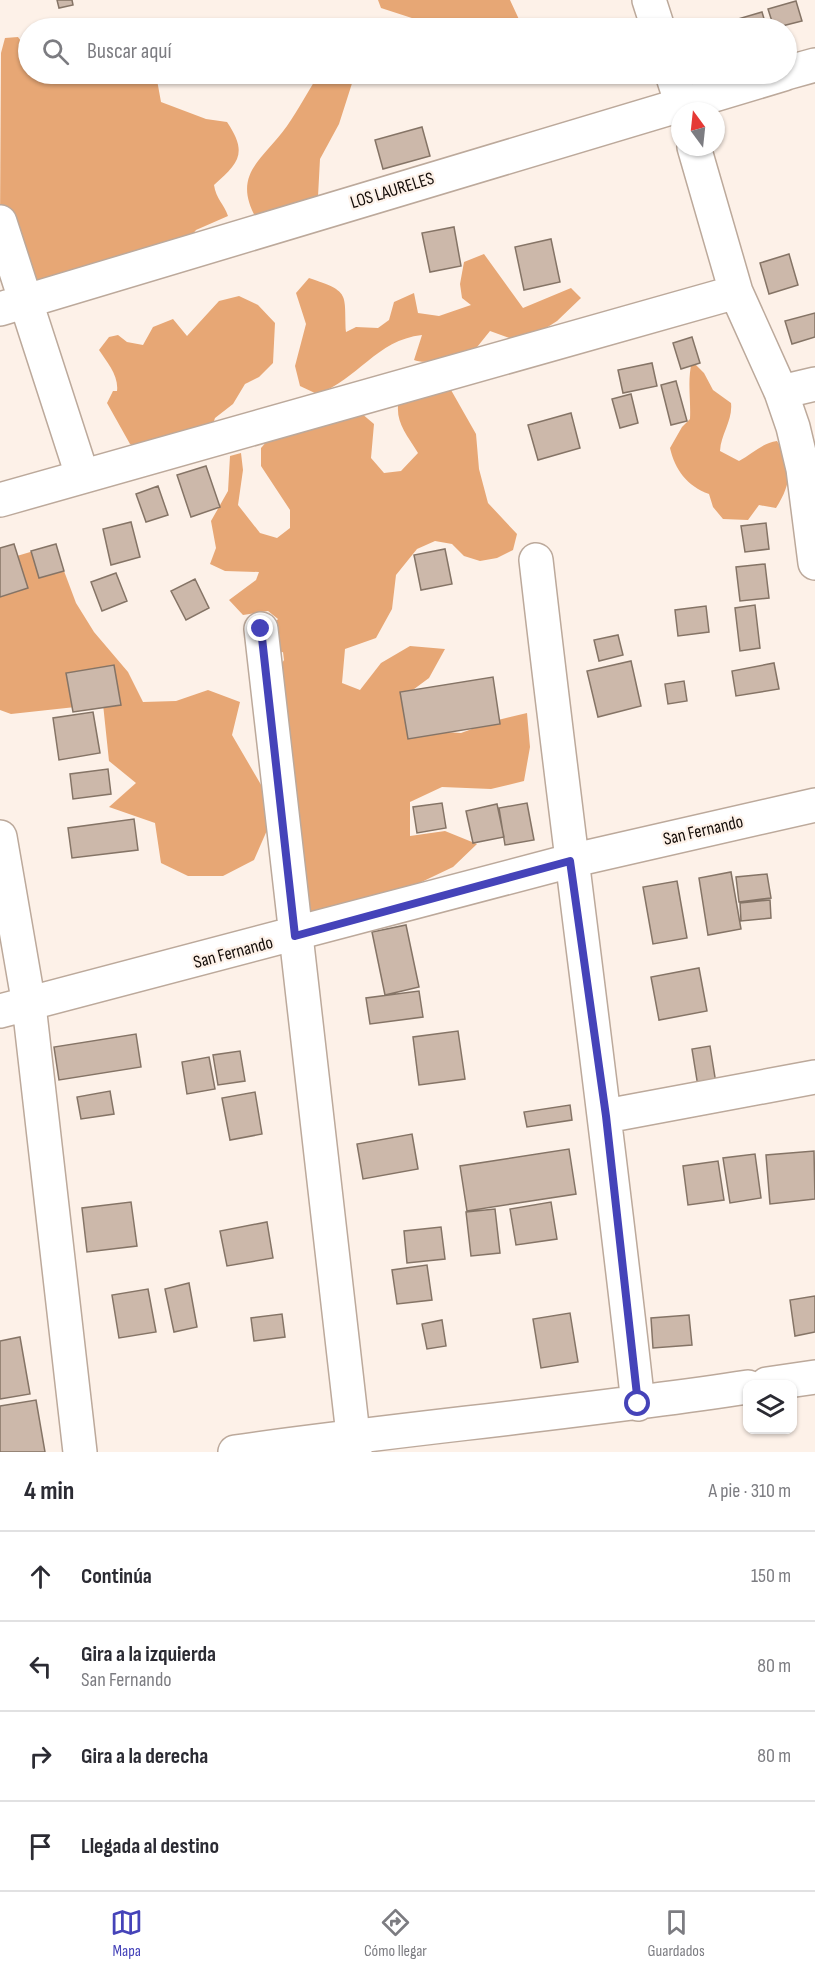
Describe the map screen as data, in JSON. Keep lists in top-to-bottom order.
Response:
{
  "streets": {
    "street": ["LOS LAURELES", "San Fernando"]
  },
  "north": "top",
  "page": {
    "search": "Buscar aquí",
    "heading": ["4 min", "A pie · 310 m"],
    "list": [
      ["Continúa", "150 m"],
      ["Gira a la izquierda", "San Fernando", "80 m"],
      ["Gira a la derecha", "80 m"],
      "Llegada al destino"
    ],
    "nav": ["Mapa", "Cómo llegar", "Guardados"]
  }
}
